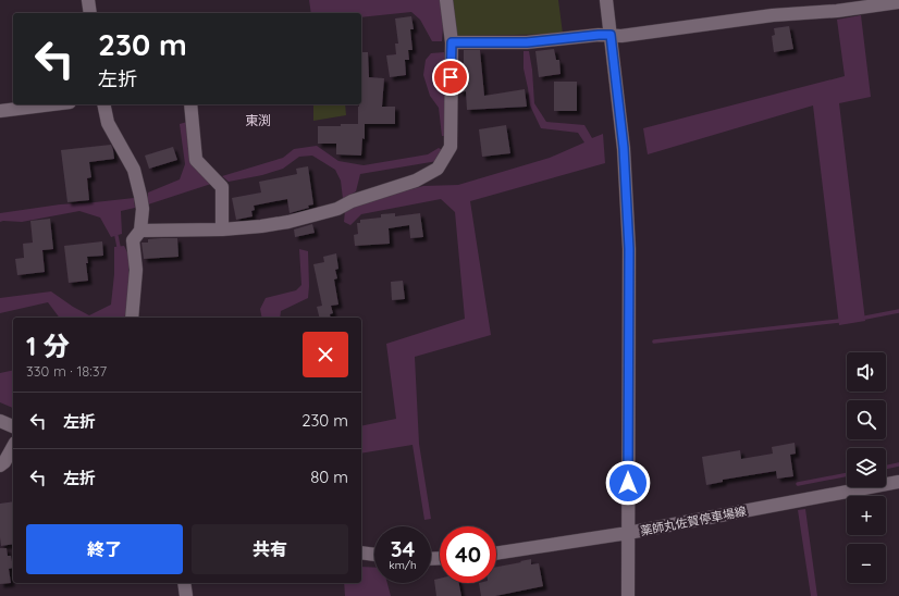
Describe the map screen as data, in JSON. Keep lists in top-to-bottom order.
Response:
{
  "streets": {
    "street": ["薬師丸佐賀停車場線"]
  },
  "districts": ["東渕"],
  "page": {
    "turn": ["230 m", "左折"],
    "heading": ["1 分", "330 m · 18:37"],
    "map_buttons": ["+", "−"],
    "list": [
      {
        "name": "左折",
        "value": "230 m"
      },
      {
        "name": "左折",
        "value": "80 m"
      }
    ],
    "buttons": ["終了", "共有"],
    "speed": "34 km/h",
    "limit": "40"
  }
}
